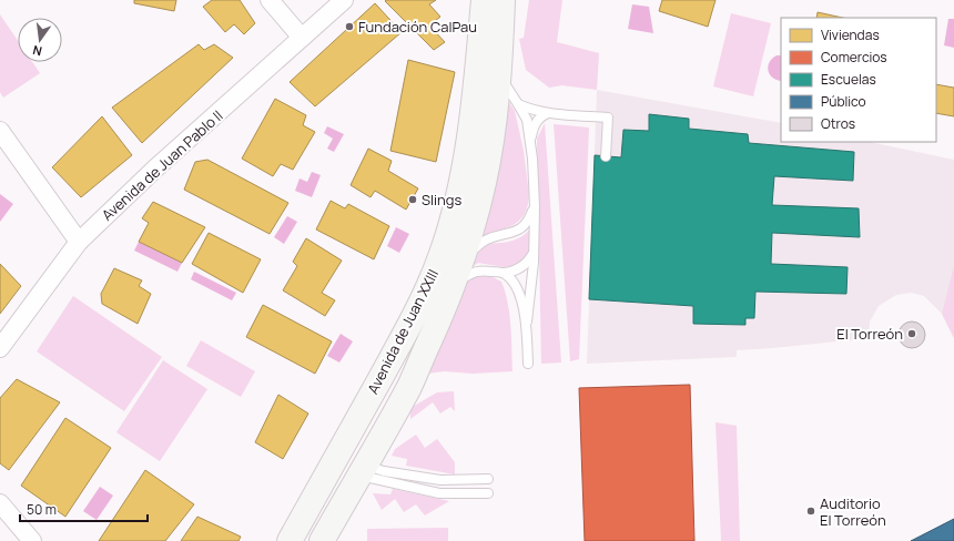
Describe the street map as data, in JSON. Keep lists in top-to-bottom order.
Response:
{
  "streets": {
    "main road": ["Avenida de Juan XXIII"],
    "street": ["Avenida de Juan Pablo II"]
  },
  "places": [
    "Fundación CalPau",
    "Slings",
    "El Torreón",
    "Auditorio El Torreón"
  ],
  "legend": [
    "Viviendas",
    "Comercios",
    "Escuelas",
    "Público",
    "Otros"
  ],
  "scale_bar": "50 m",
  "north": "bottom"
}
